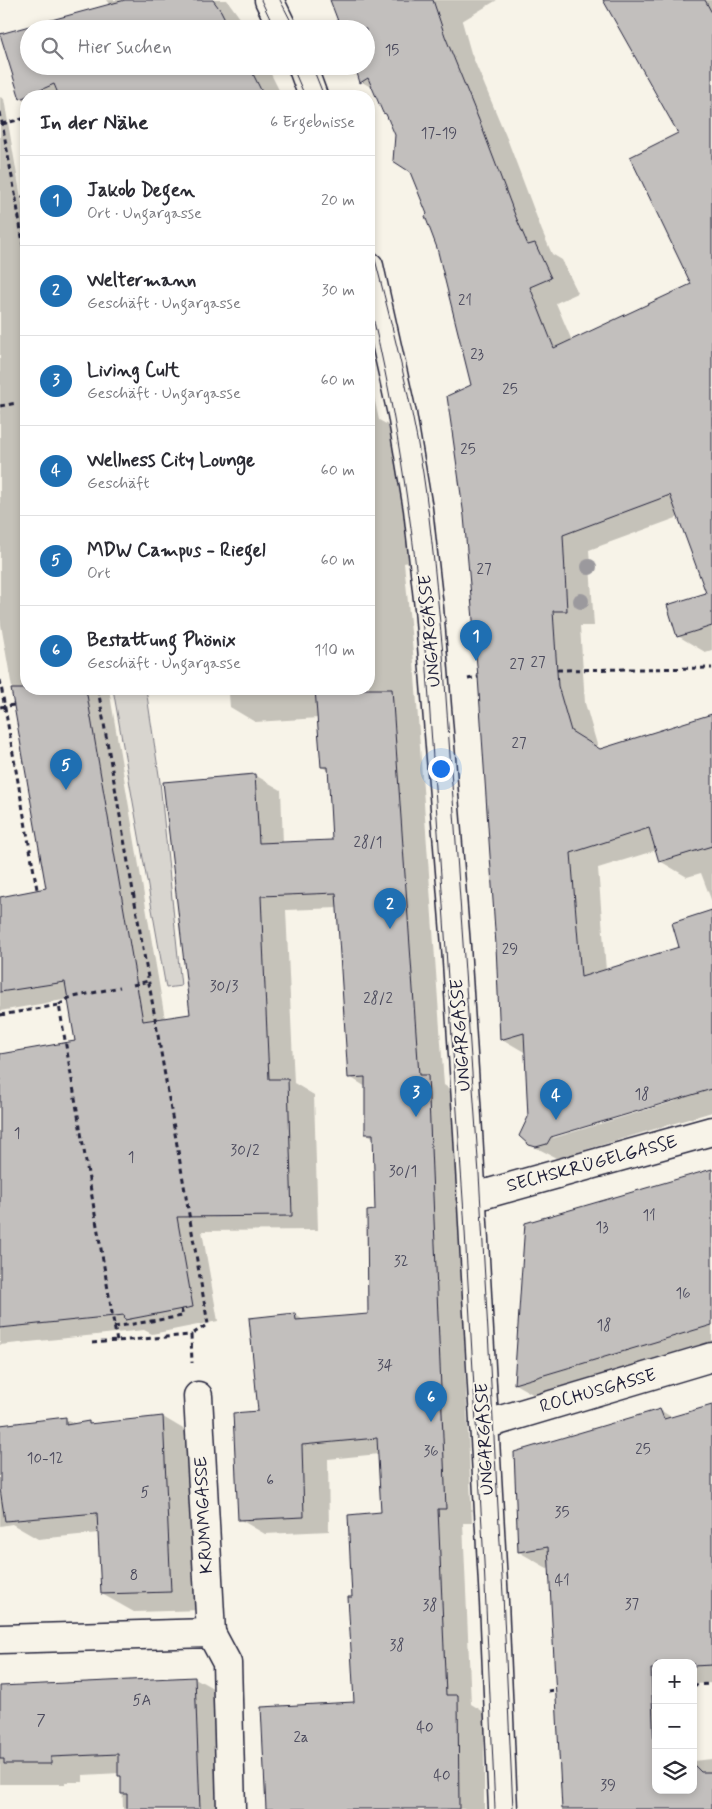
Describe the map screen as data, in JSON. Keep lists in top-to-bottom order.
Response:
{
  "streets": {
    "main road": [
      "UNGARGASSE",
      "SECHSKRÜGELGASSE",
      "ROCHUSGASSE",
      "KRUMMGASSE"
    ]
  },
  "crossings": [
    ["UNGARGASSE", "SECHSKRÜGELGASSE"],
    ["UNGARGASSE", "ROCHUSGASSE"]
  ],
  "house_numbers": [
    "15",
    "17-19",
    "21",
    "23",
    "25",
    "25",
    "27",
    "27",
    "27",
    "27",
    "28/1",
    "29",
    "30/3",
    "28/2",
    "18",
    "1",
    "30/2",
    "1",
    "30/1",
    "11",
    "13",
    "32",
    "16",
    "18",
    "34",
    "25",
    "36",
    "10-12",
    "6",
    "5",
    "35",
    "8",
    "41",
    "37",
    "38",
    "38",
    "5A",
    "7",
    "40",
    "2a",
    "40",
    "39"
  ],
  "page": {
    "search": "Hier suchen",
    "heading": ["In der Nähe", "6 Ergebnisse"],
    "list": [
      {
        "mark": "1",
        "name": "Jakob Degen",
        "note": "Ort · Ungargasse",
        "value": "20 m"
      },
      {
        "mark": "2",
        "name": "Weltermann",
        "note": "Geschäft · Ungargasse",
        "value": "30 m"
      },
      {
        "mark": "3",
        "name": "Living Cult",
        "note": "Geschäft · Ungargasse",
        "value": "60 m"
      },
      {
        "mark": "4",
        "name": "Wellness City Lounge",
        "note": "Geschäft",
        "value": "60 m"
      },
      {
        "mark": "5",
        "name": "MDW Campus - Riegel",
        "note": "Ort",
        "value": "60 m"
      },
      {
        "mark": "6",
        "name": "Bestattung Phönix",
        "note": "Geschäft · Ungargasse",
        "value": "110 m"
      }
    ],
    "pins": [
      "1",
      "5",
      "2",
      "3",
      "4",
      "6"
    ],
    "map_buttons": ["+", "−"]
  }
}
